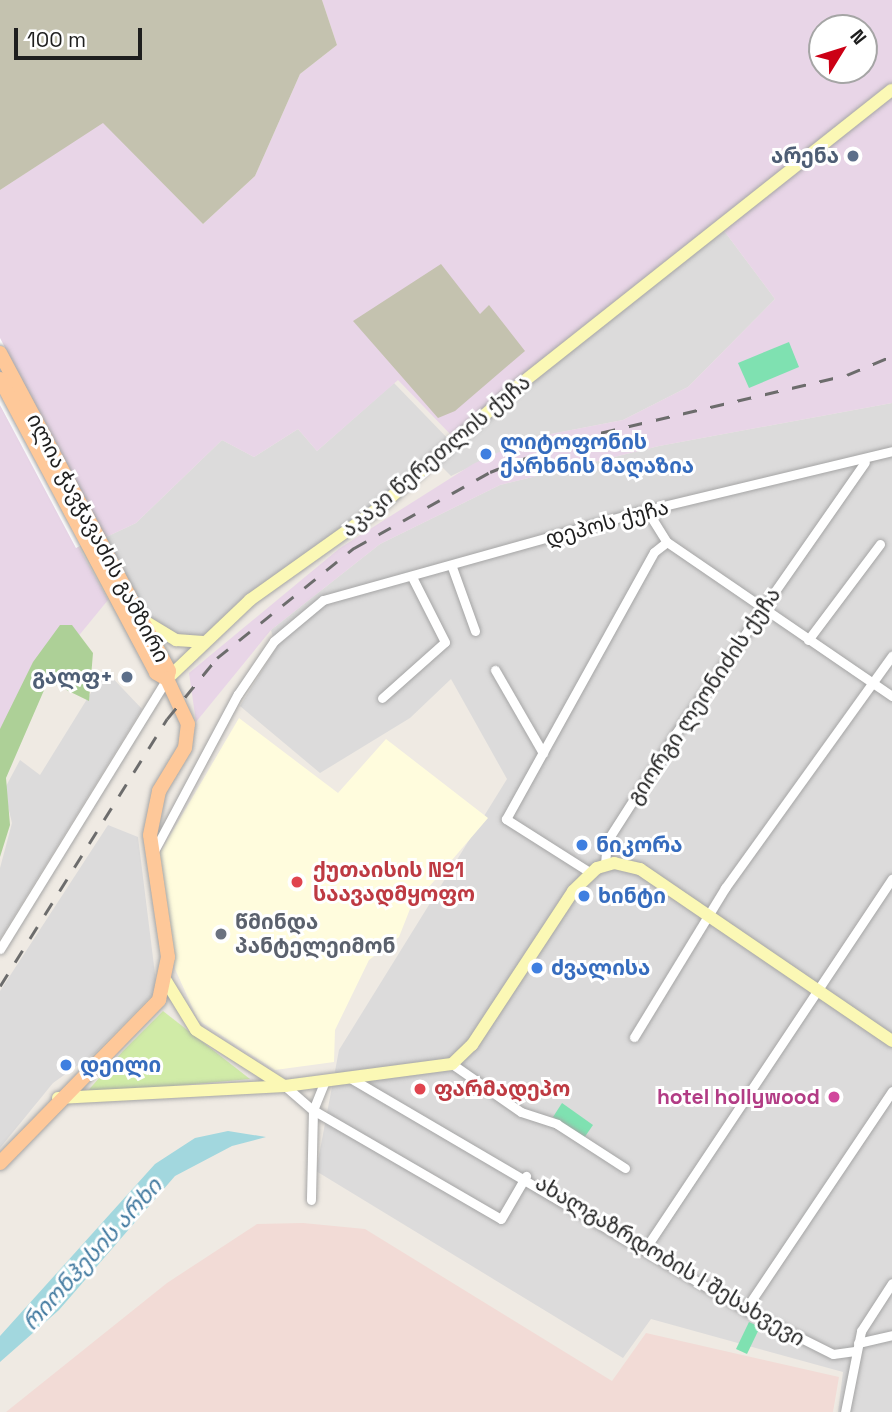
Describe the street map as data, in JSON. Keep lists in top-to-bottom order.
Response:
{
  "streets": {
    "main road": ["ილია ჭავჭავაძის გამზირი"],
    "street": [
      "აკაკი წერეთლის ქუჩა",
      "დეპოს ქუჩა",
      "გიორგი ლეონიძის ქუჩა",
      "ახალგაზრდობის I შესახვევი"
    ]
  },
  "crossings": [
    ["აკაკი წერეთლის ქუჩა", "ილია ჭავჭავაძის გამზირი"],
    ["დეპოს ქუჩა", "გიორგი ლეონიძის ქუჩა"]
  ],
  "water": ["რიონჰესის არხი"],
  "places": [
    "არენა",
    "ლიტოფონის ქარხნის მაღაზია",
    "გალფ+",
    "ნიკორა",
    "ქუთაისის №1 საავადმყოფო",
    "ხინტი",
    "წმინდა პანტელეიმონ",
    "ძვალისა",
    "დეილი",
    "ფარმადეპო",
    "hotel hollywood"
  ],
  "scale_bar": "100 m",
  "north": "top right"
}
